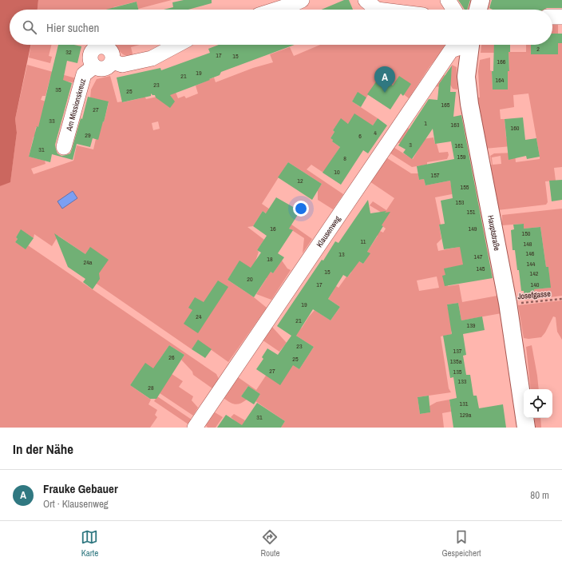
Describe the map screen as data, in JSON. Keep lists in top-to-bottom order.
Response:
{
  "streets": {
    "main road": ["Hauptstraße"],
    "street": ["Am Missionskreuz", "Klausenweg"],
    "path": ["Josefgasse"]
  },
  "crossings": [
    ["Hauptstraße", "Josefgasse"]
  ],
  "house_numbers": [
    "2",
    "32",
    "17",
    "15",
    "166",
    "19",
    "21",
    "164",
    "23",
    "35",
    "25",
    "165",
    "27",
    "33",
    "1",
    "163",
    "160",
    "4",
    "29",
    "6",
    "3",
    "161",
    "31",
    "159",
    "8",
    "10",
    "157",
    "12",
    "155",
    "153",
    "151",
    "16",
    "149",
    "150",
    "11",
    "148",
    "146",
    "13",
    "147",
    "18",
    "24a",
    "144",
    "145",
    "15",
    "142",
    "20",
    "17",
    "140",
    "19",
    "24",
    "21",
    "139",
    "23",
    "137",
    "26",
    "25",
    "135a",
    "27",
    "135",
    "133",
    "28",
    "131",
    "129a",
    "31"
  ],
  "page": {
    "search": "Hier suchen",
    "pins": "A",
    "heading": "In der Nähe",
    "list": [
      {
        "mark": "A",
        "name": "Frauke Gebauer",
        "note": "Ort · Klausenweg",
        "value": "80 m"
      }
    ],
    "nav": ["Karte", "Route", "Gespeichert"]
  }
}
